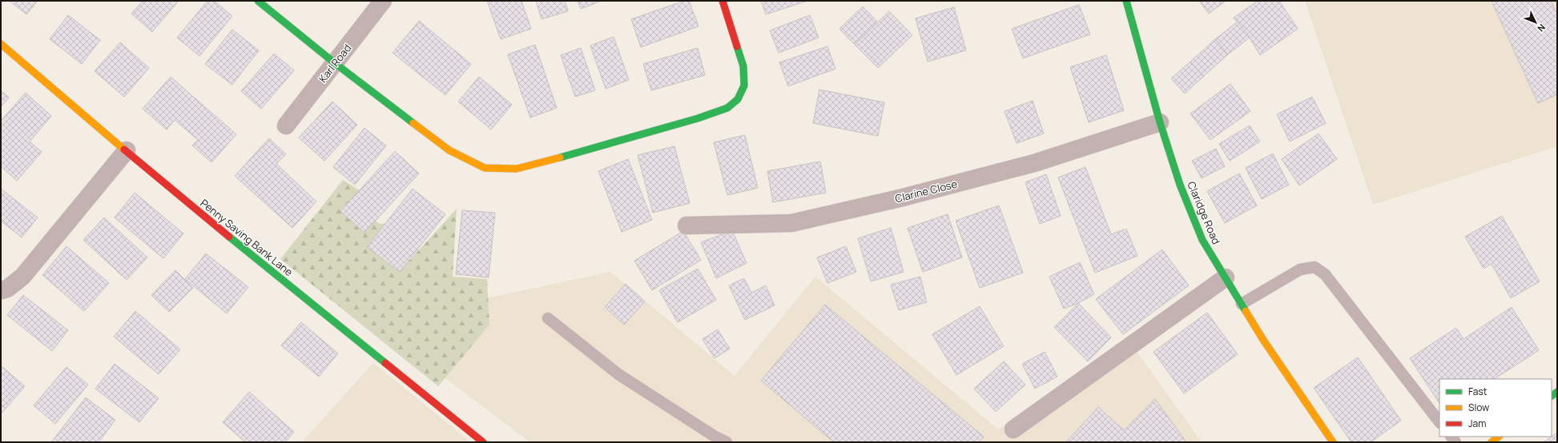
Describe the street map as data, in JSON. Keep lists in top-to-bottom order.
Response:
{
  "streets": {
    "street": [
      "Karl Road",
      "Clarine Close",
      "Claridge Road",
      "Penny Saving Bank Lane"
    ]
  },
  "crossings": [
    ["Clarine Close", "Claridge Road"]
  ],
  "legend": ["Fast", "Slow", "Jam"],
  "north": "bottom right"
}
